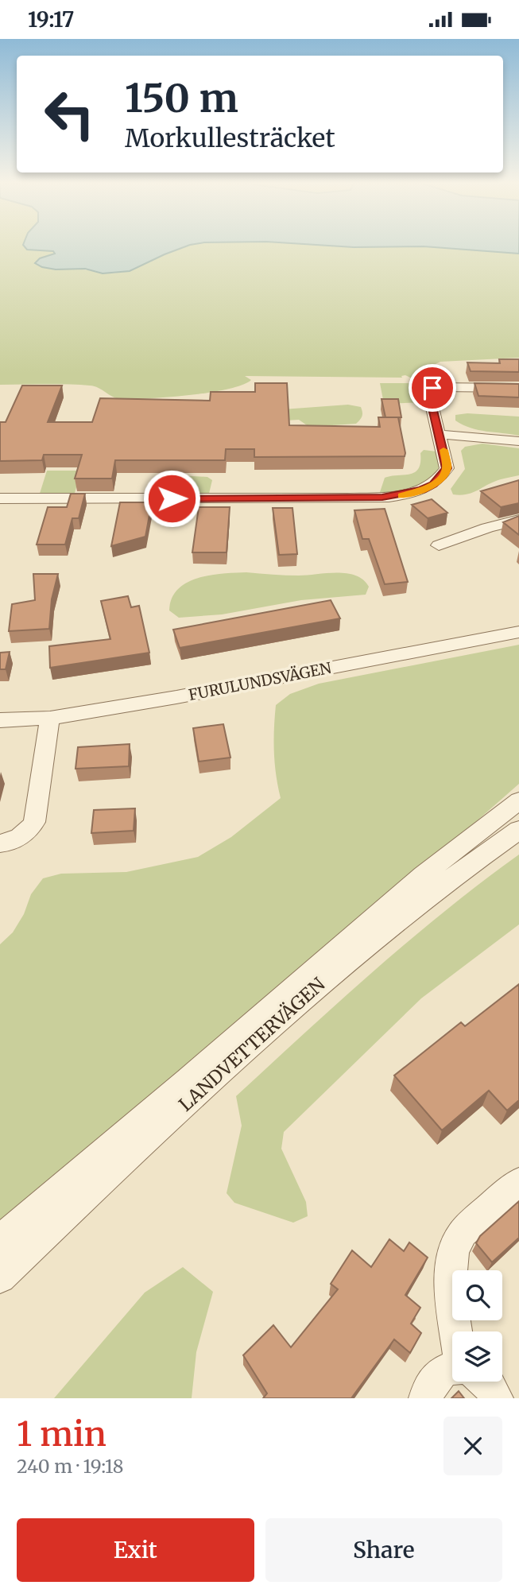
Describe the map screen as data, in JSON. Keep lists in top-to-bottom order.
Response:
{
  "streets": {
    "street": ["FURULUNDSVÄGEN", "LANDVETTERVÄGEN"]
  },
  "page": {
    "status": "19:17",
    "turn": ["150 m", "Morkullesträcket"],
    "heading": ["1 min", "240 m · 19:18"],
    "buttons": ["Exit", "Share"]
  }
}
